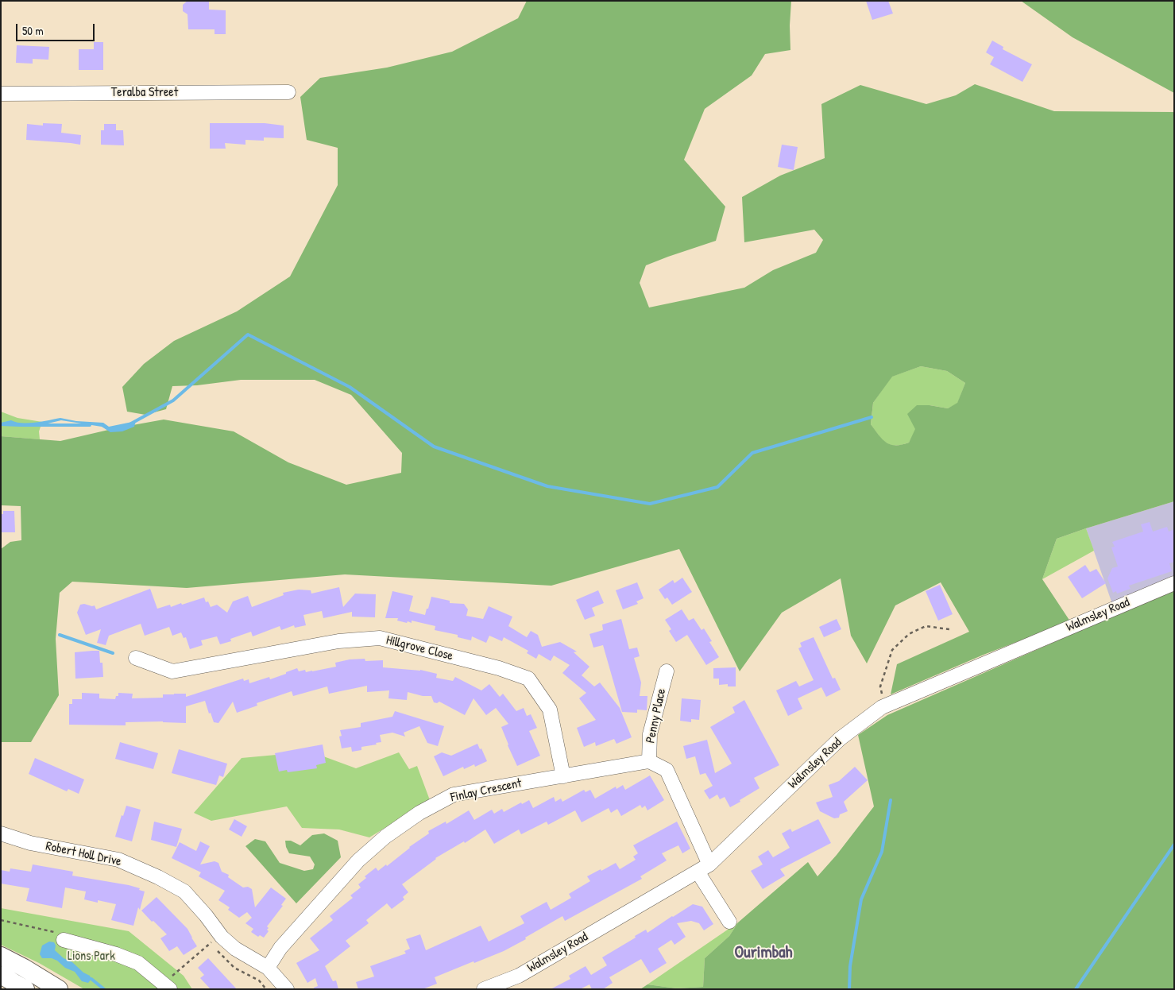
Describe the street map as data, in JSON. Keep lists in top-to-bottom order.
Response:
{
  "streets": {
    "street": [
      "Teralba Street",
      "Walmsley Road",
      "Hillgrove Close",
      "Penny Place",
      "Finlay Crescent",
      "Robert Holl Drive"
    ]
  },
  "crossings": [
    ["Hillgrove Close", "Finlay Crescent"],
    ["Penny Place", "Finlay Crescent"],
    ["Finlay Crescent", "Robert Holl Drive"]
  ],
  "districts": ["Ourimbah"],
  "parks": ["Lions Park"],
  "scale_bar": "50 m"
}
